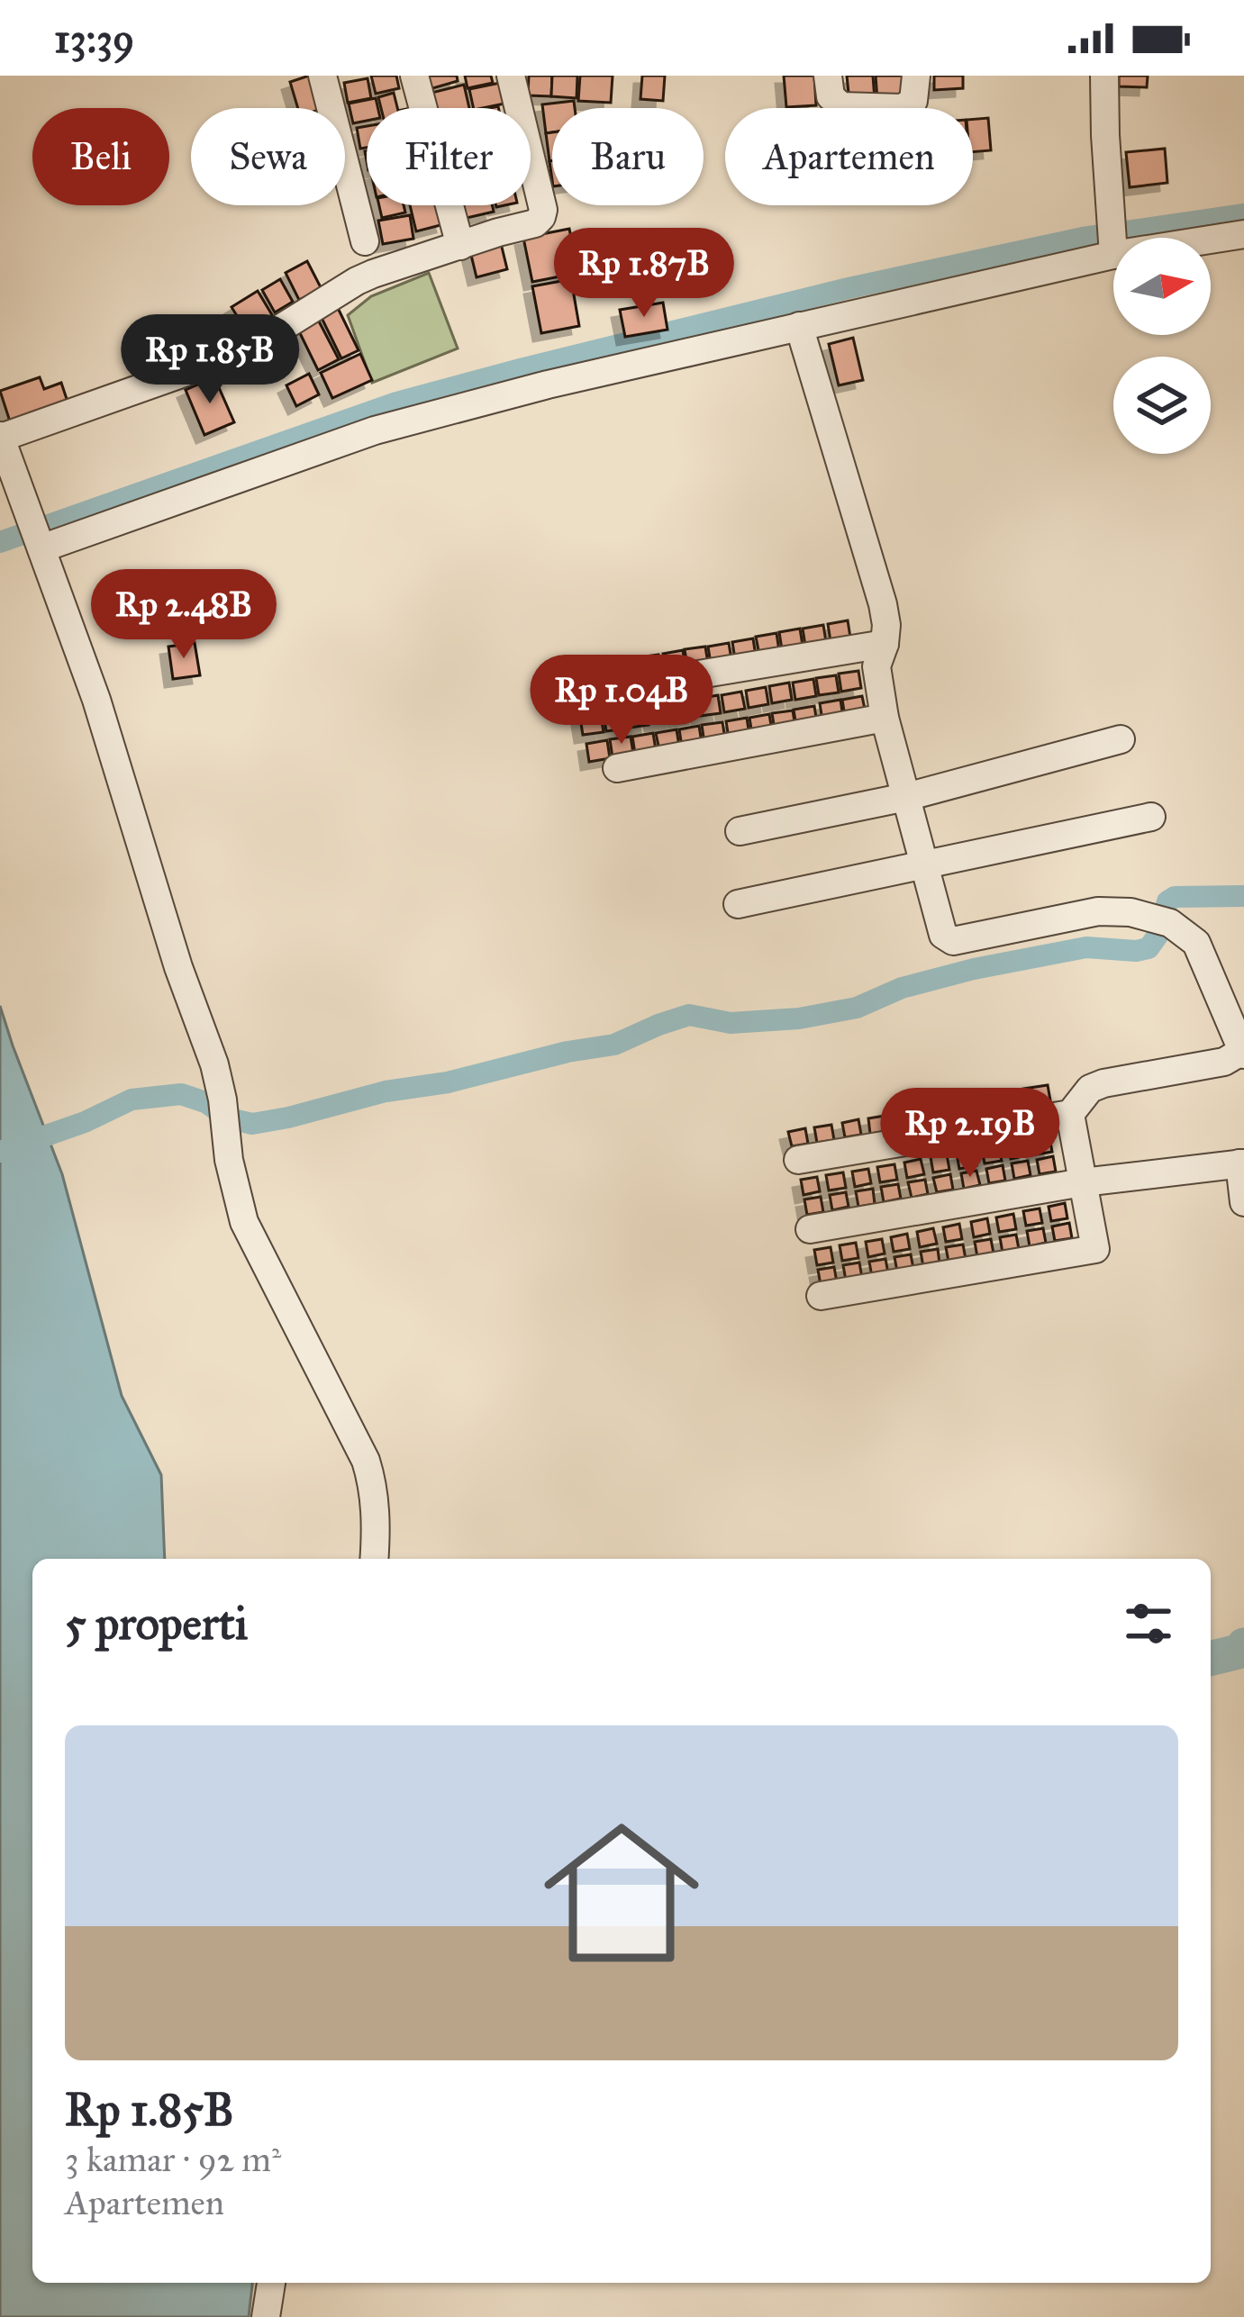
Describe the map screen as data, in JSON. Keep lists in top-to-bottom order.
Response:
{
  "north": "right",
  "page": {
    "status": "13:39",
    "chip": [
      "Beli",
      "Sewa",
      "Filter",
      "Baru",
      "Apartemen"
    ],
    "price": [
      "Rp 1.87B",
      "Rp 1.85B",
      "Rp 2.48B",
      "Rp 1.04B",
      "Rp 2.19B"
    ],
    "heading": "5 properti",
    "list": [
      {
        "name": "Rp 1.85B",
        "note": "3 kamar · 92 m² · Apartemen"
      }
    ]
  }
}
